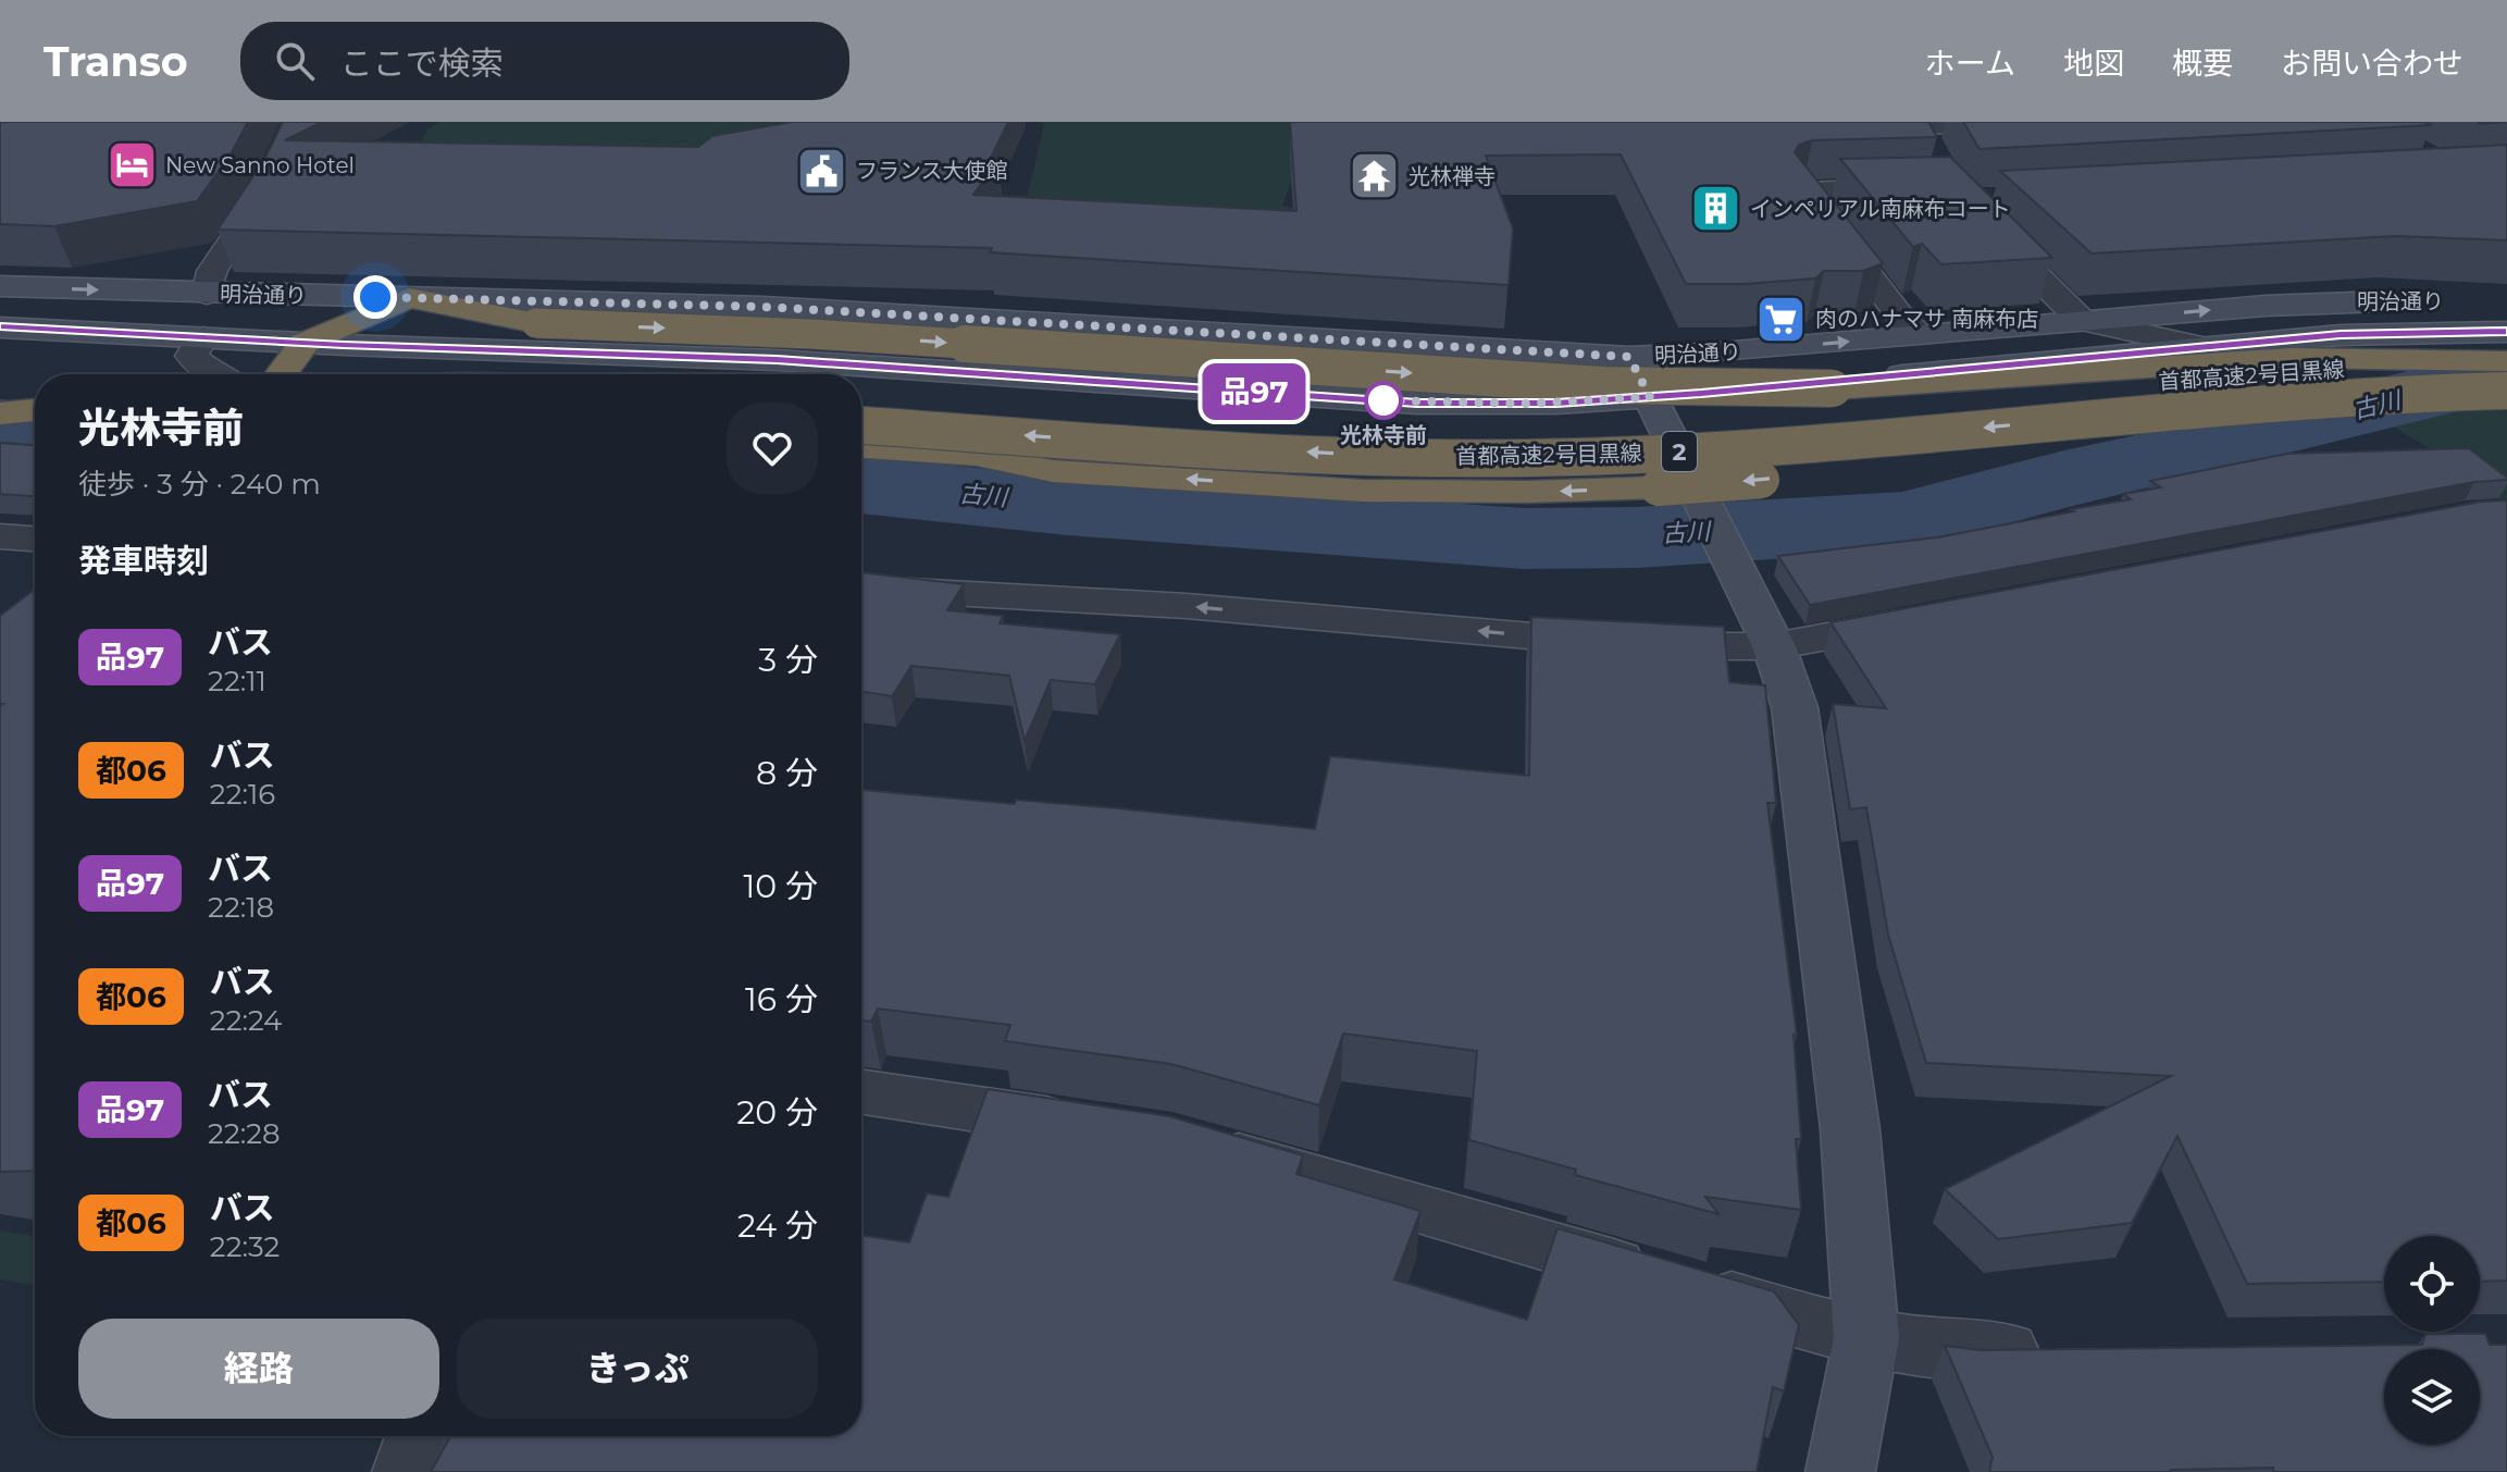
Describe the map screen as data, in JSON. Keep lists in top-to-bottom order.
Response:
{
  "streets": {
    "highway": ["首都高速2号目黒線", "2"],
    "main road": ["明治通り"]
  },
  "water": ["古川"],
  "places": {
    "hotel": ["New Sanno Hotel"],
    "public building": ["フランス大使館"],
    "temple": ["光林禅寺"],
    "building": ["インペリアル南麻布コート"],
    "supermarket": ["肉のハナマサ 南麻布店"],
    "other": ["光林寺前"]
  },
  "lines": ["bus line 品97"],
  "page": {
    "header": "Transo",
    "search": "ここで検索",
    "nav": [
      "ホーム",
      "地図",
      "概要",
      "お問い合わせ"
    ],
    "on_map": "品97",
    "heading": [
      ["光林寺前", "徒歩 · 3 分 · 240 m"],
      "発車時刻"
    ],
    "list": [
      {
        "mark": "品97",
        "name": "バス",
        "note": "22:11",
        "value": "3 分"
      },
      {
        "mark": "都06",
        "name": "バス",
        "note": "22:16",
        "value": "8 分"
      },
      {
        "mark": "品97",
        "name": "バス",
        "note": "22:18",
        "value": "10 分"
      },
      {
        "mark": "都06",
        "name": "バス",
        "note": "22:24",
        "value": "16 分"
      },
      {
        "mark": "品97",
        "name": "バス",
        "note": "22:28",
        "value": "20 分"
      },
      {
        "mark": "都06",
        "name": "バス",
        "note": "22:32",
        "value": "24 分"
      }
    ],
    "buttons": ["経路", "きっぷ"]
  }
}
